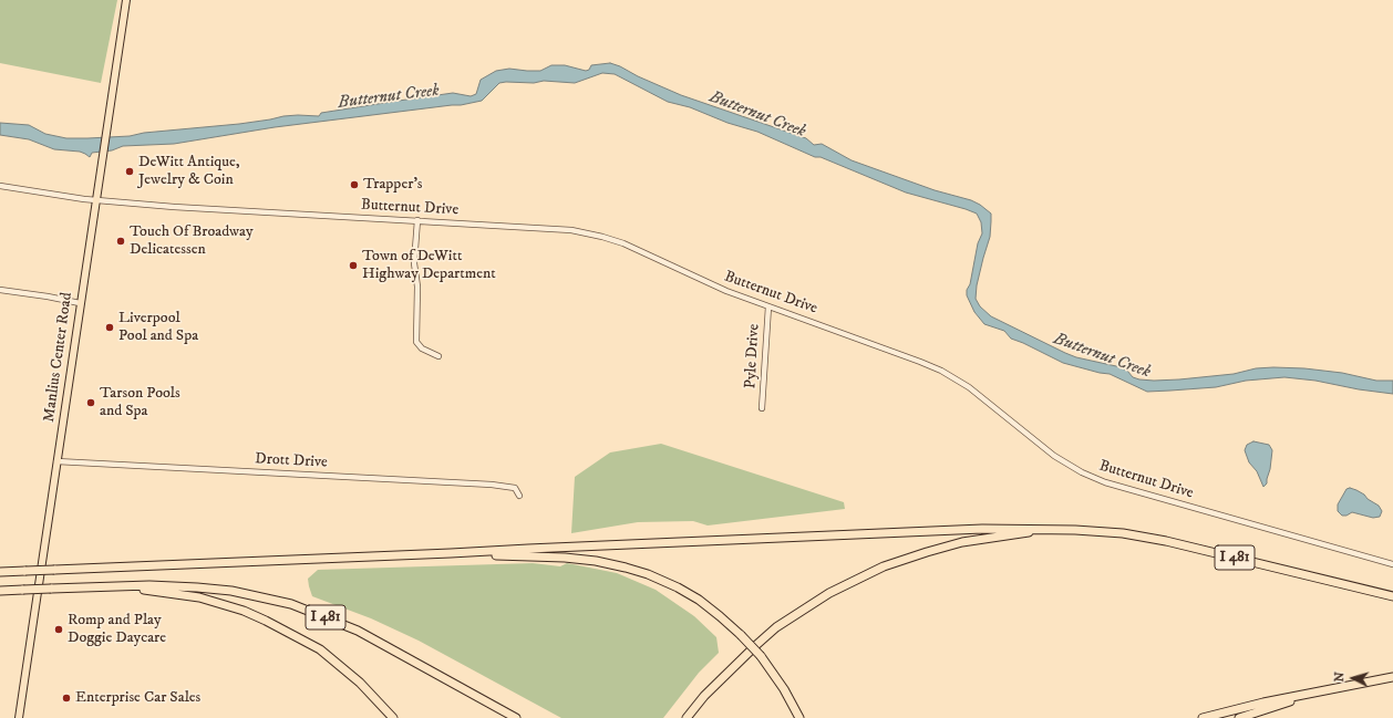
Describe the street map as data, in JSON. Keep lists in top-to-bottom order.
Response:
{
  "streets": {
    "highway": ["I 481"],
    "main road": ["Manlius Center Road"],
    "street": ["Butternut Drive", "Pyle Drive", "Drott Drive"]
  },
  "crossings": [
    ["Butternut Drive", "Pyle Drive"],
    ["Butternut Drive", "Manlius Center Road"],
    ["Manlius Center Road", "Drott Drive"]
  ],
  "water": ["Butternut Creek"],
  "places": [
    "DeWitt Antique, Jewelry & Coin",
    "Trapper's",
    "Touch Of Broadway Delicatessen",
    "Town of DeWitt Highway Department",
    "Liverpool Pool and Spa",
    "Tarson Pools and Spa",
    "Romp and Play Doggie Daycare",
    "Enterprise Car Sales"
  ],
  "north": "left"
}
